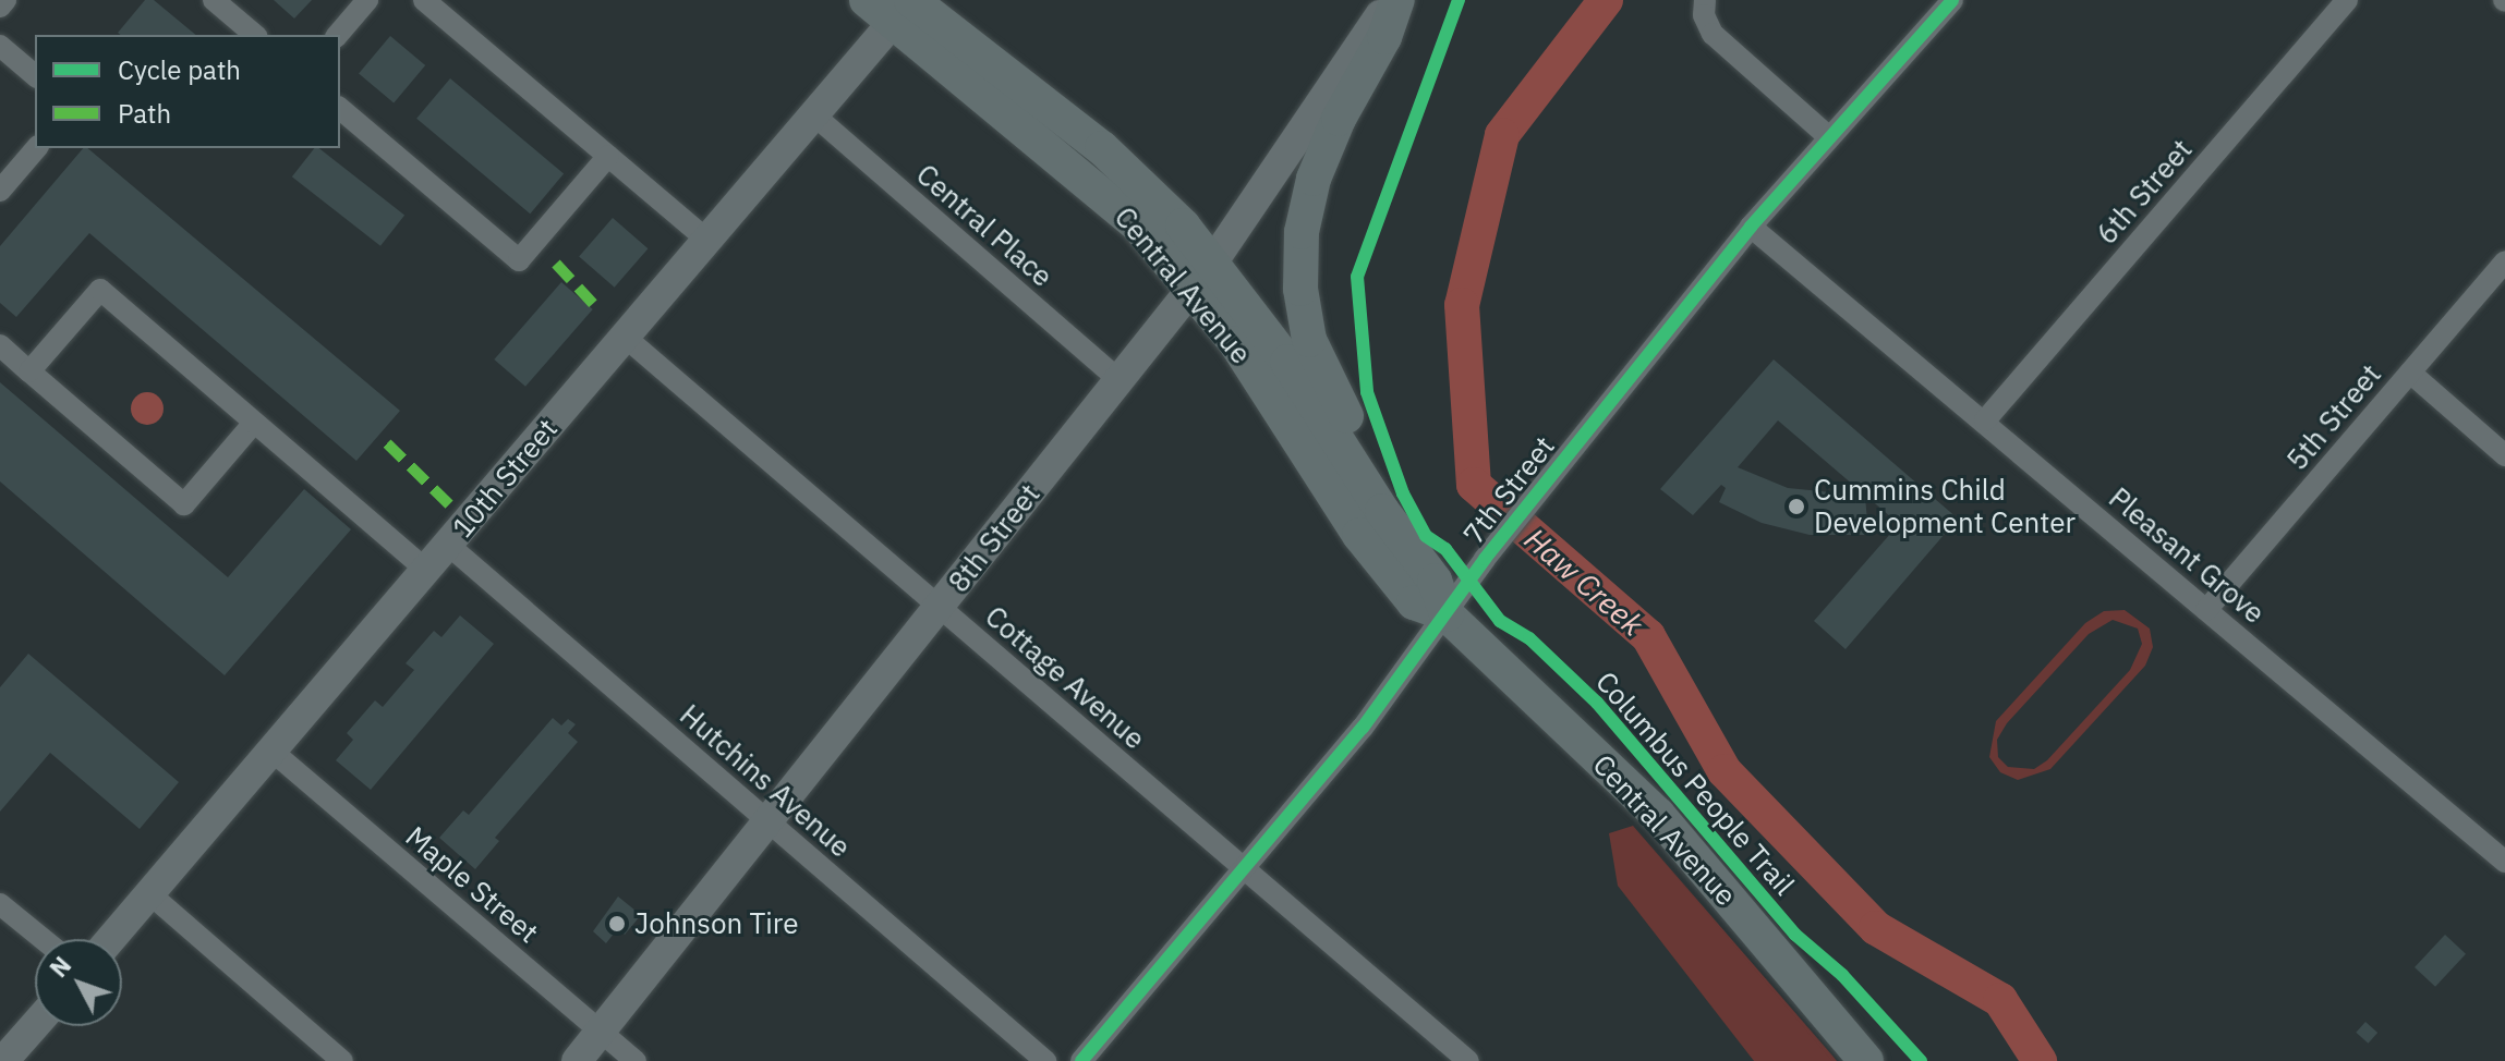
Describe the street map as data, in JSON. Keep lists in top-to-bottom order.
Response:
{
  "streets": {
    "main road": ["Central Avenue"],
    "street": [
      "6th Street",
      "Central Place",
      "5th Street",
      "10th Street",
      "7th Street",
      "8th Street",
      "Pleasant Grove",
      "Cottage Avenue",
      "Hutchins Avenue",
      "Maple Street"
    ],
    "cycle path": ["Columbus People Trail"]
  },
  "crossings": [
    ["6th Street", "Pleasant Grove"],
    ["Central Place", "10th Street"],
    ["Central Place", "8th Street"],
    ["Central Avenue", "10th Street"],
    ["Central Avenue", "7th Street"],
    ["Central Avenue", "8th Street"],
    ["5th Street", "Pleasant Grove"],
    ["10th Street", "Cottage Avenue"],
    ["10th Street", "Hutchins Avenue"],
    ["10th Street", "Maple Street"],
    ["7th Street", "Pleasant Grove"],
    ["7th Street", "Cottage Avenue"],
    ["8th Street", "Cottage Avenue"],
    ["8th Street", "Hutchins Avenue"],
    ["8th Street", "Maple Street"]
  ],
  "water": ["Haw Creek"],
  "places": ["Cummins Child Development Center", "Johnson Tire"],
  "legend": ["Cycle path", "Path"],
  "north": "top left"
}
